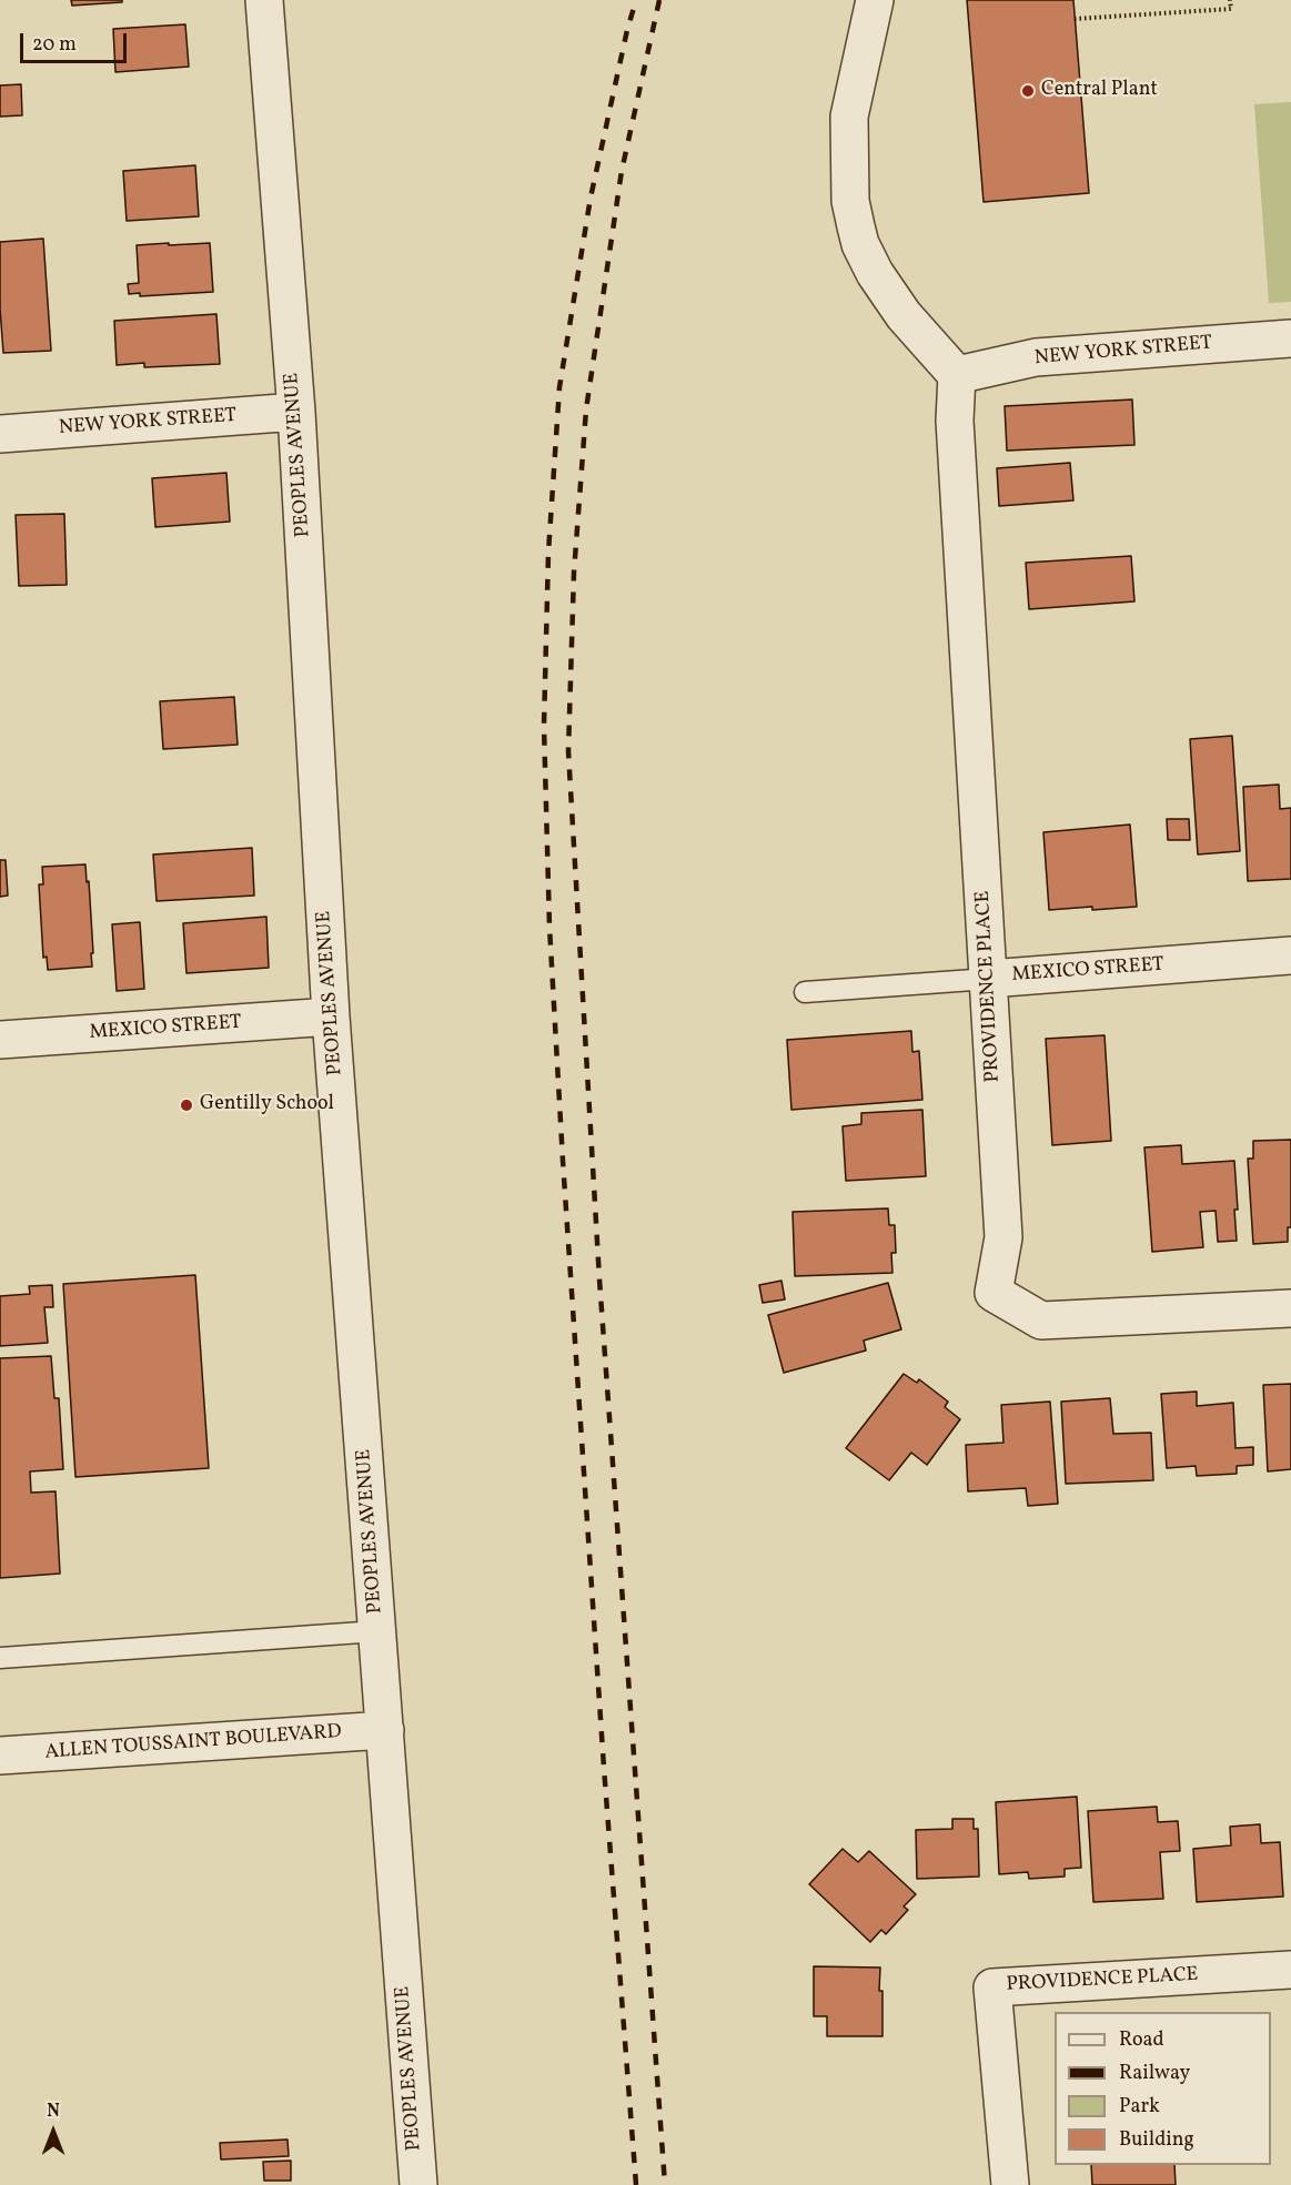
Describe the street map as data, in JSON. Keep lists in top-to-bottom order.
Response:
{
  "streets": {
    "street": [
      "NEW YORK STREET",
      "PEOPLES AVENUE",
      "MEXICO STREET",
      "PROVIDENCE PLACE",
      "ALLEN TOUSSAINT BOULEVARD"
    ]
  },
  "crossings": [
    ["NEW YORK STREET", "PEOPLES AVENUE"],
    ["NEW YORK STREET", "PROVIDENCE PLACE"],
    ["PEOPLES AVENUE", "MEXICO STREET"],
    ["PEOPLES AVENUE", "ALLEN TOUSSAINT BOULEVARD"],
    ["MEXICO STREET", "PROVIDENCE PLACE"]
  ],
  "places": ["Central Plant", "Gentilly School"],
  "legend": [
    "Road",
    "Railway",
    "Park",
    "Building"
  ],
  "scale_bar": "20 m",
  "north": "top"
}
